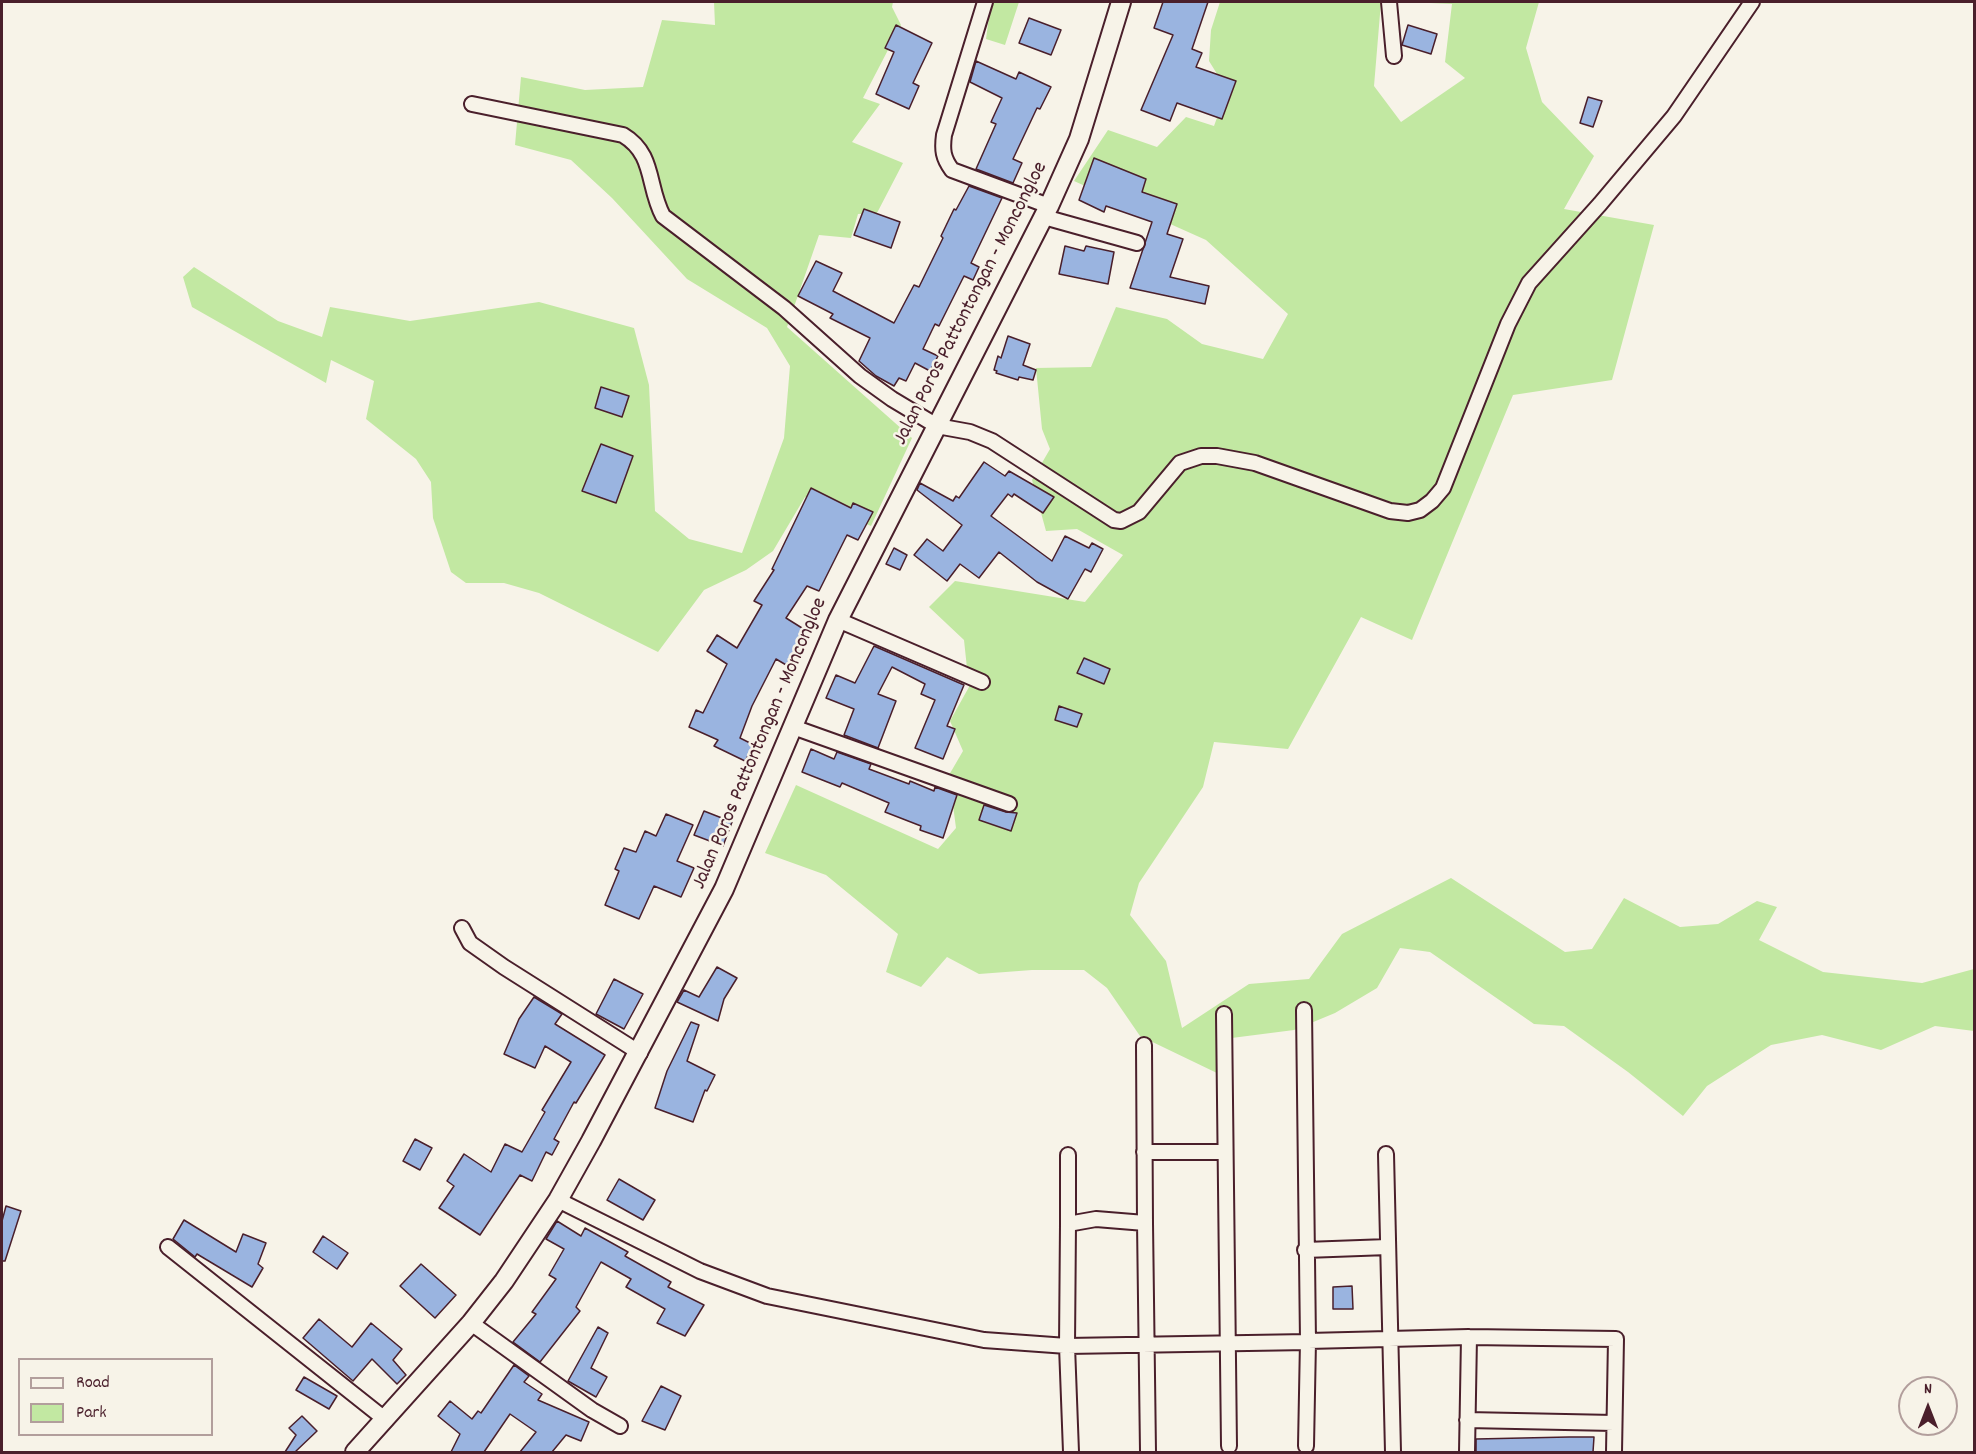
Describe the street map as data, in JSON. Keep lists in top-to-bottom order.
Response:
{
  "streets": {
    "street": ["Jalan Poros Pattontongan - Moncongloe"]
  },
  "legend": ["Road", "Park"],
  "north": "top"
}
